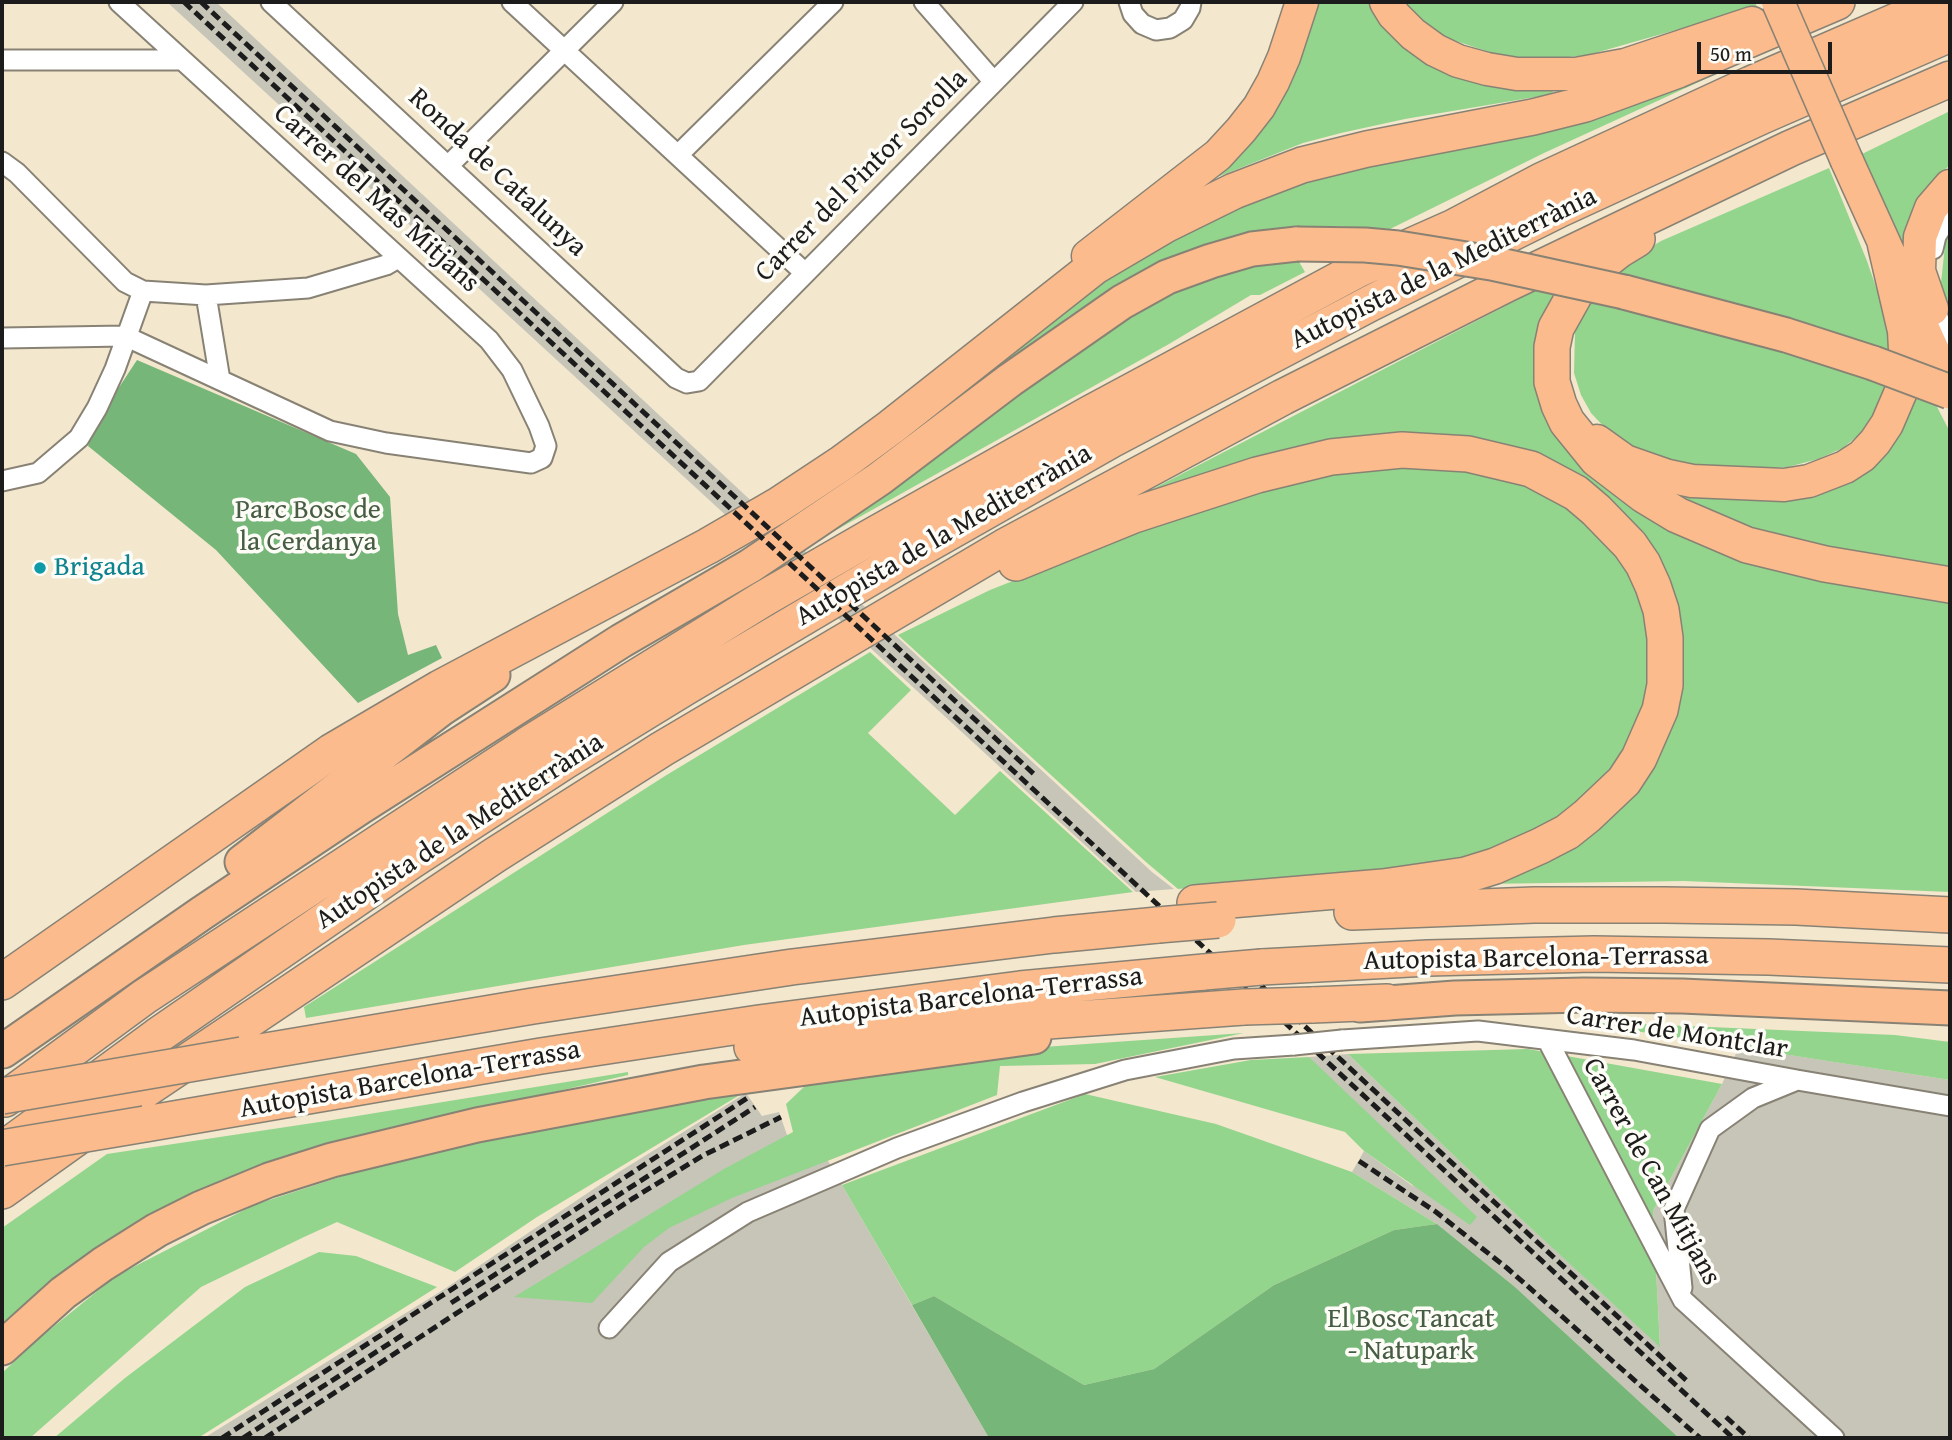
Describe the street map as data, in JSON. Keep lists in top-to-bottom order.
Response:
{
  "streets": {
    "highway": ["Autopista de la Mediterrània", "Autopista Barcelona-Terrassa"],
    "street": [
      "Ronda de Catalunya",
      "Carrer del Pintor Sorolla",
      "Carrer del Mas Mitjans",
      "Carrer de Montclar",
      "Carrer de Can Mitjans"
    ]
  },
  "crossings": [
    ["Ronda de Catalunya", "Carrer del Pintor Sorolla"],
    ["Autopista de la Mediterrània", "Autopista Barcelona-Terrassa"],
    ["Carrer de Montclar", "Carrer de Can Mitjans"]
  ],
  "parks": ["Parc Bosc de la Cerdanya", "El Bosc Tancat - Natupark"],
  "places": ["Brigada"],
  "scale_bar": "50 m"
}
